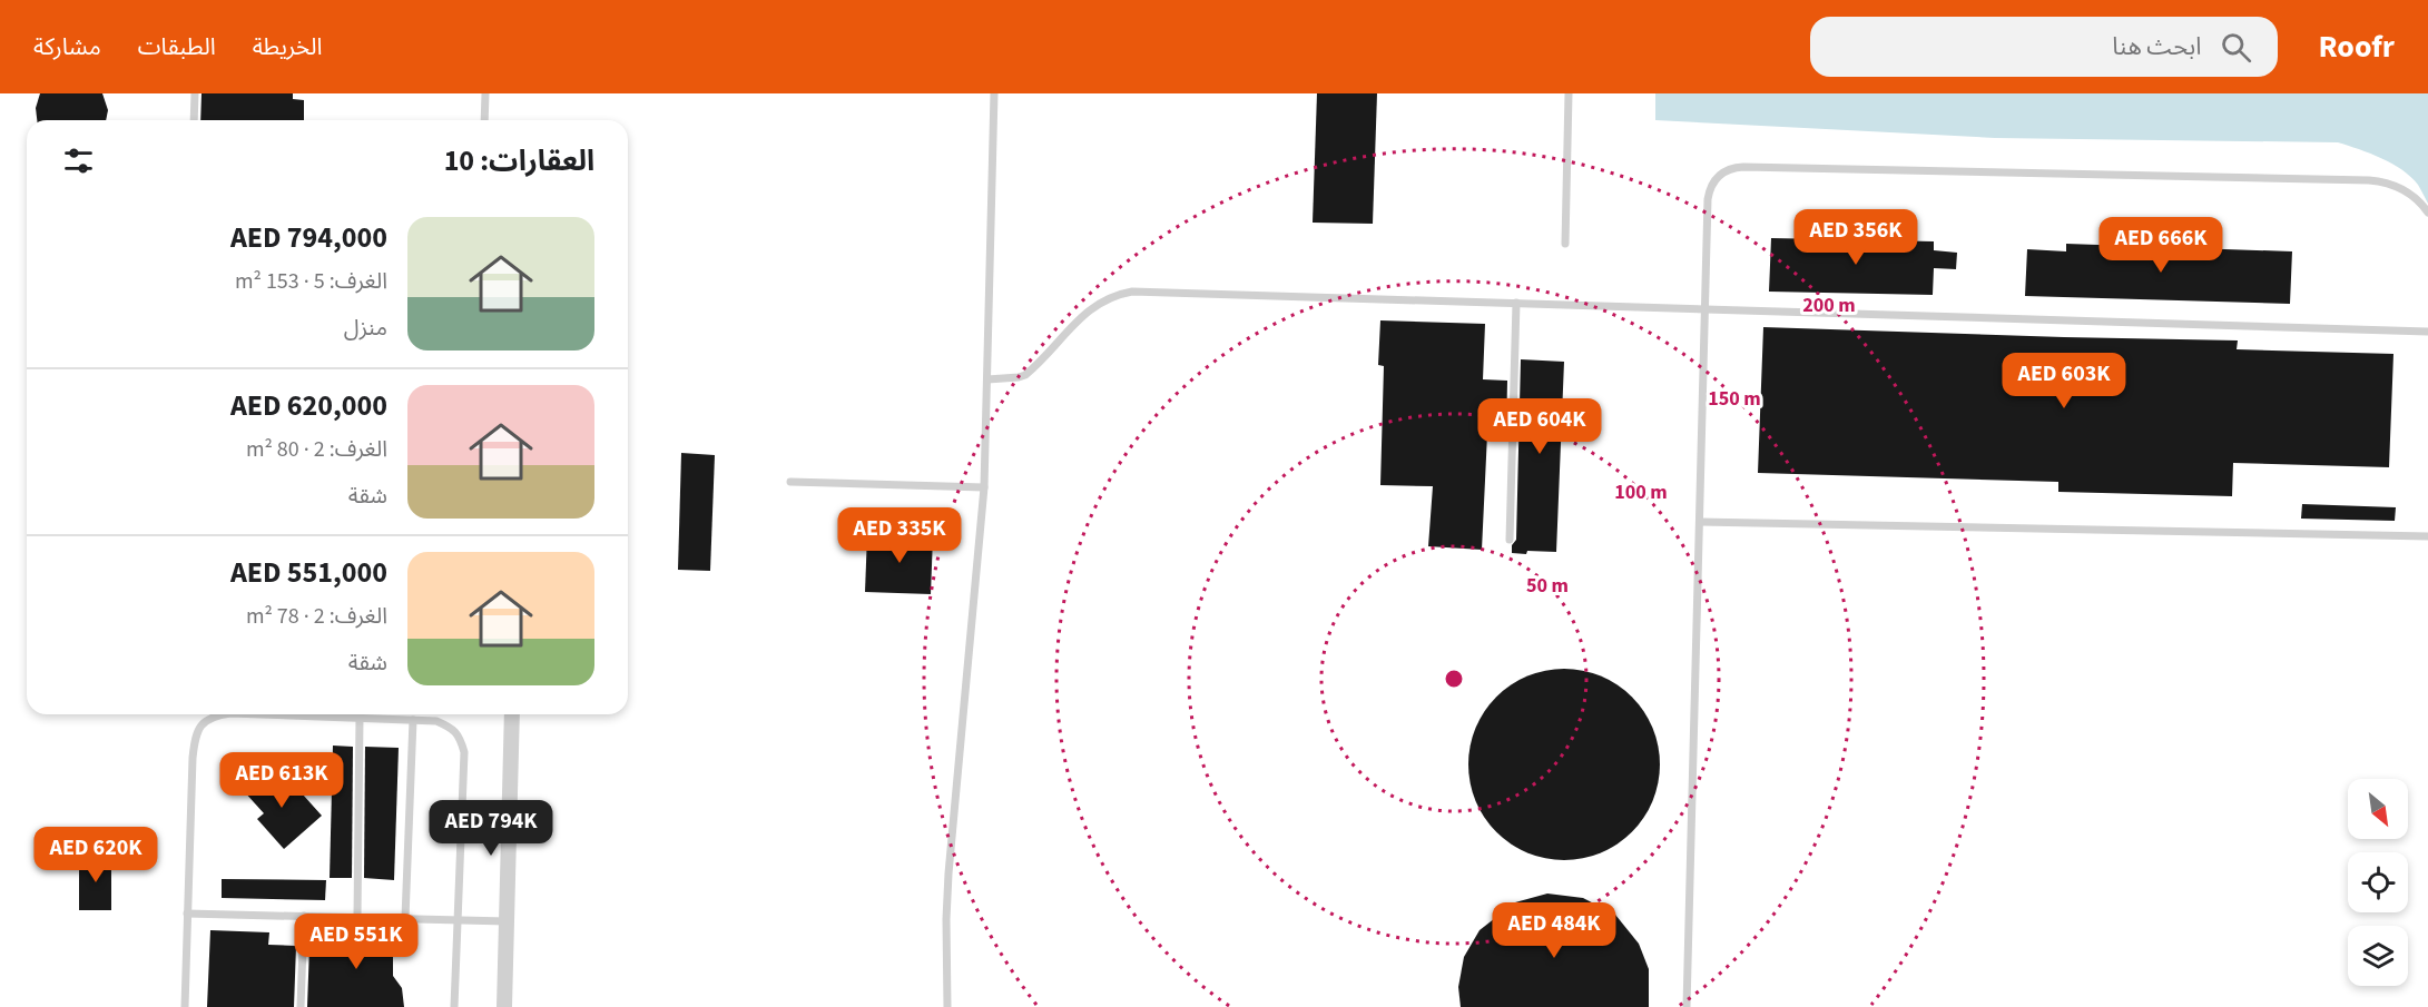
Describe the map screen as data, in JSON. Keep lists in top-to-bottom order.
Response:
{
  "north": "bottom right",
  "page": {
    "header": "Roofr",
    "search": "ابحث هنا",
    "nav": ["الخريطة", "الطبقات", "مشاركة"],
    "heading": "العقارات: 10",
    "list": [
      {
        "name": "AED 794,000",
        "note": "الغرف: 5 · 153 m² · منزل"
      },
      {
        "name": "AED 620,000",
        "note": "الغرف: 2 · 80 m² · شقة"
      },
      {
        "name": "AED 551,000",
        "note": "الغرف: 2 · 78 m² · شقة"
      }
    ],
    "price": [
      "AED 356K",
      "AED 666K",
      "AED 603K",
      "AED 604K",
      "AED 335K",
      "AED 613K",
      "AED 794K",
      "AED 620K",
      "AED 484K",
      "AED 551K"
    ]
  },
  "rings": [
    "200 m",
    "150 m",
    "100 m",
    "50 m"
  ]
}
